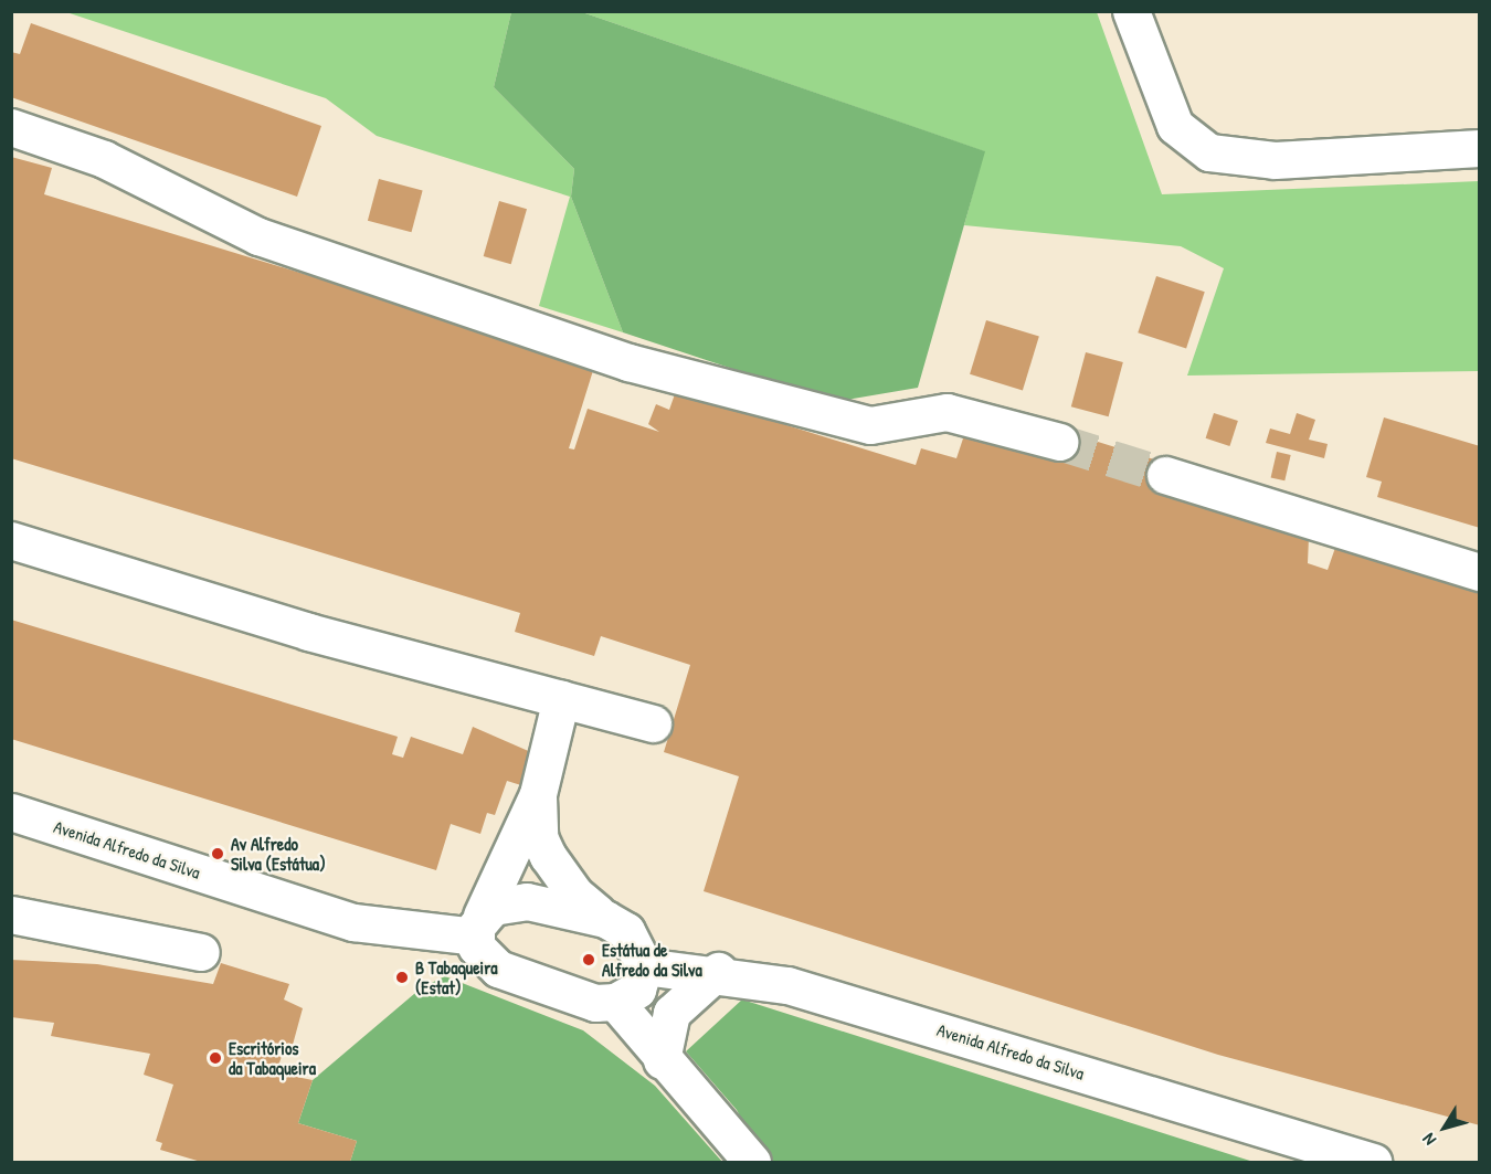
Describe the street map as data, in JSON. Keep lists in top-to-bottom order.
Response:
{
  "streets": {
    "street": ["Avenida Alfredo da Silva"]
  },
  "places": [
    "Av Alfredo Silva (Estátua)",
    "Estátua de Alfredo da Silva",
    "B Tabaqueira (Estat)",
    "Escritórios da Tabaqueira"
  ],
  "north": "bottom left"
}
